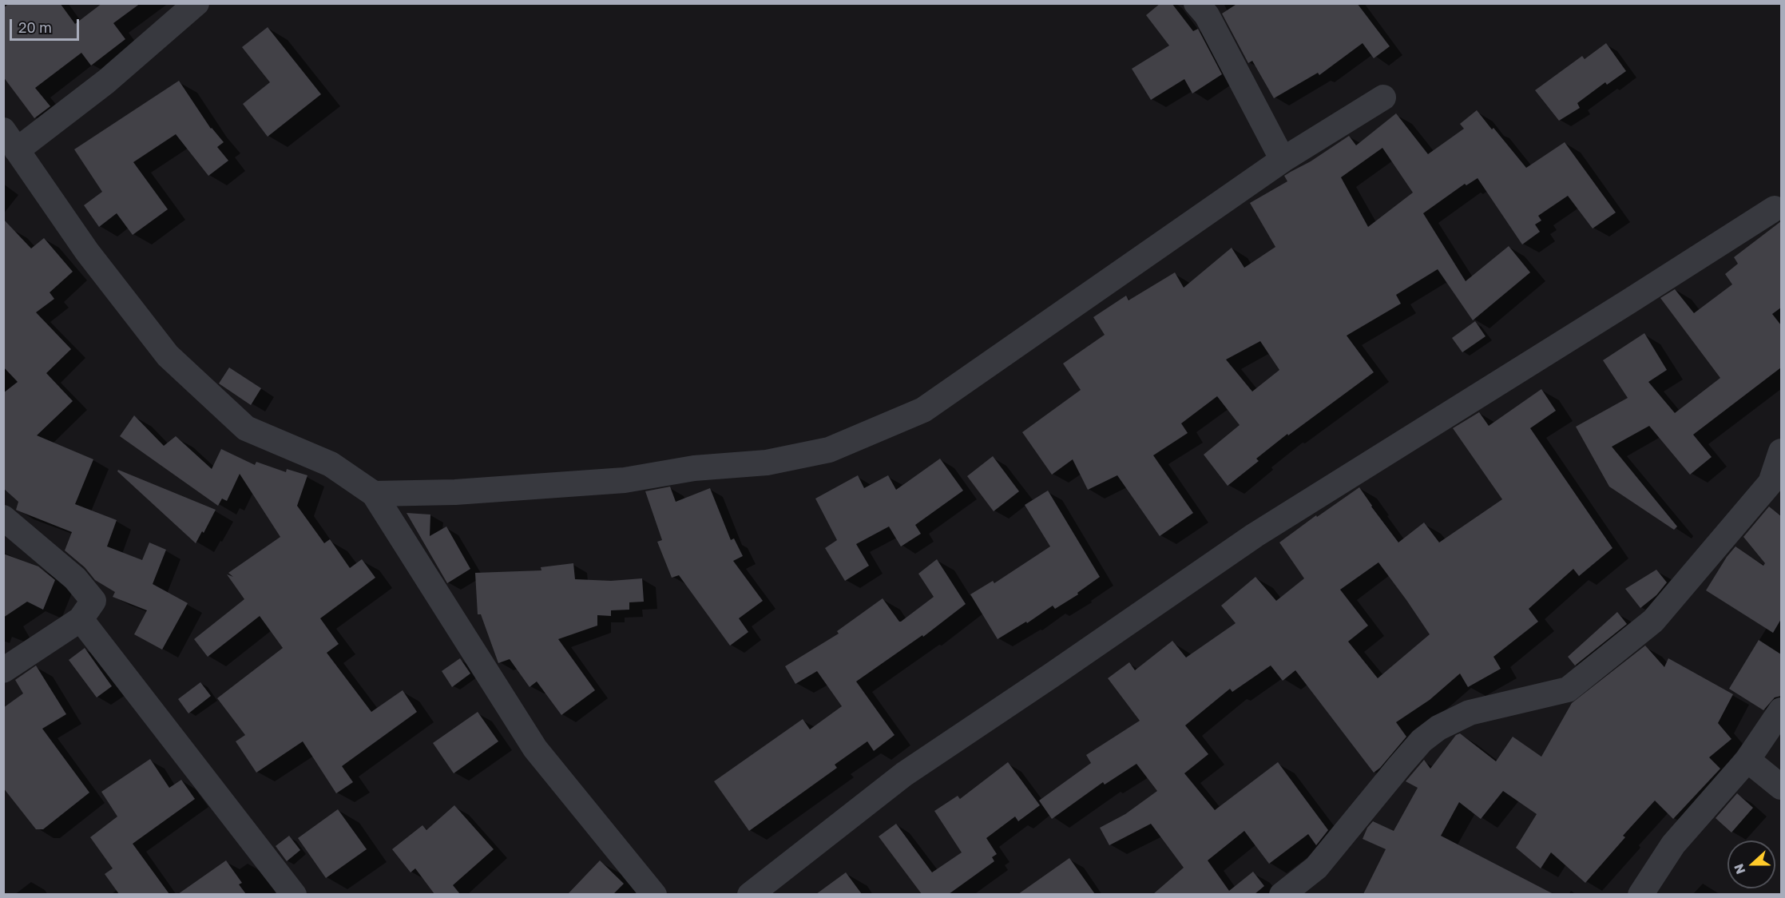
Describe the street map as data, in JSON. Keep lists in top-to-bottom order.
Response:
{
  "scale_bar": "20 m",
  "north": "left"
}
